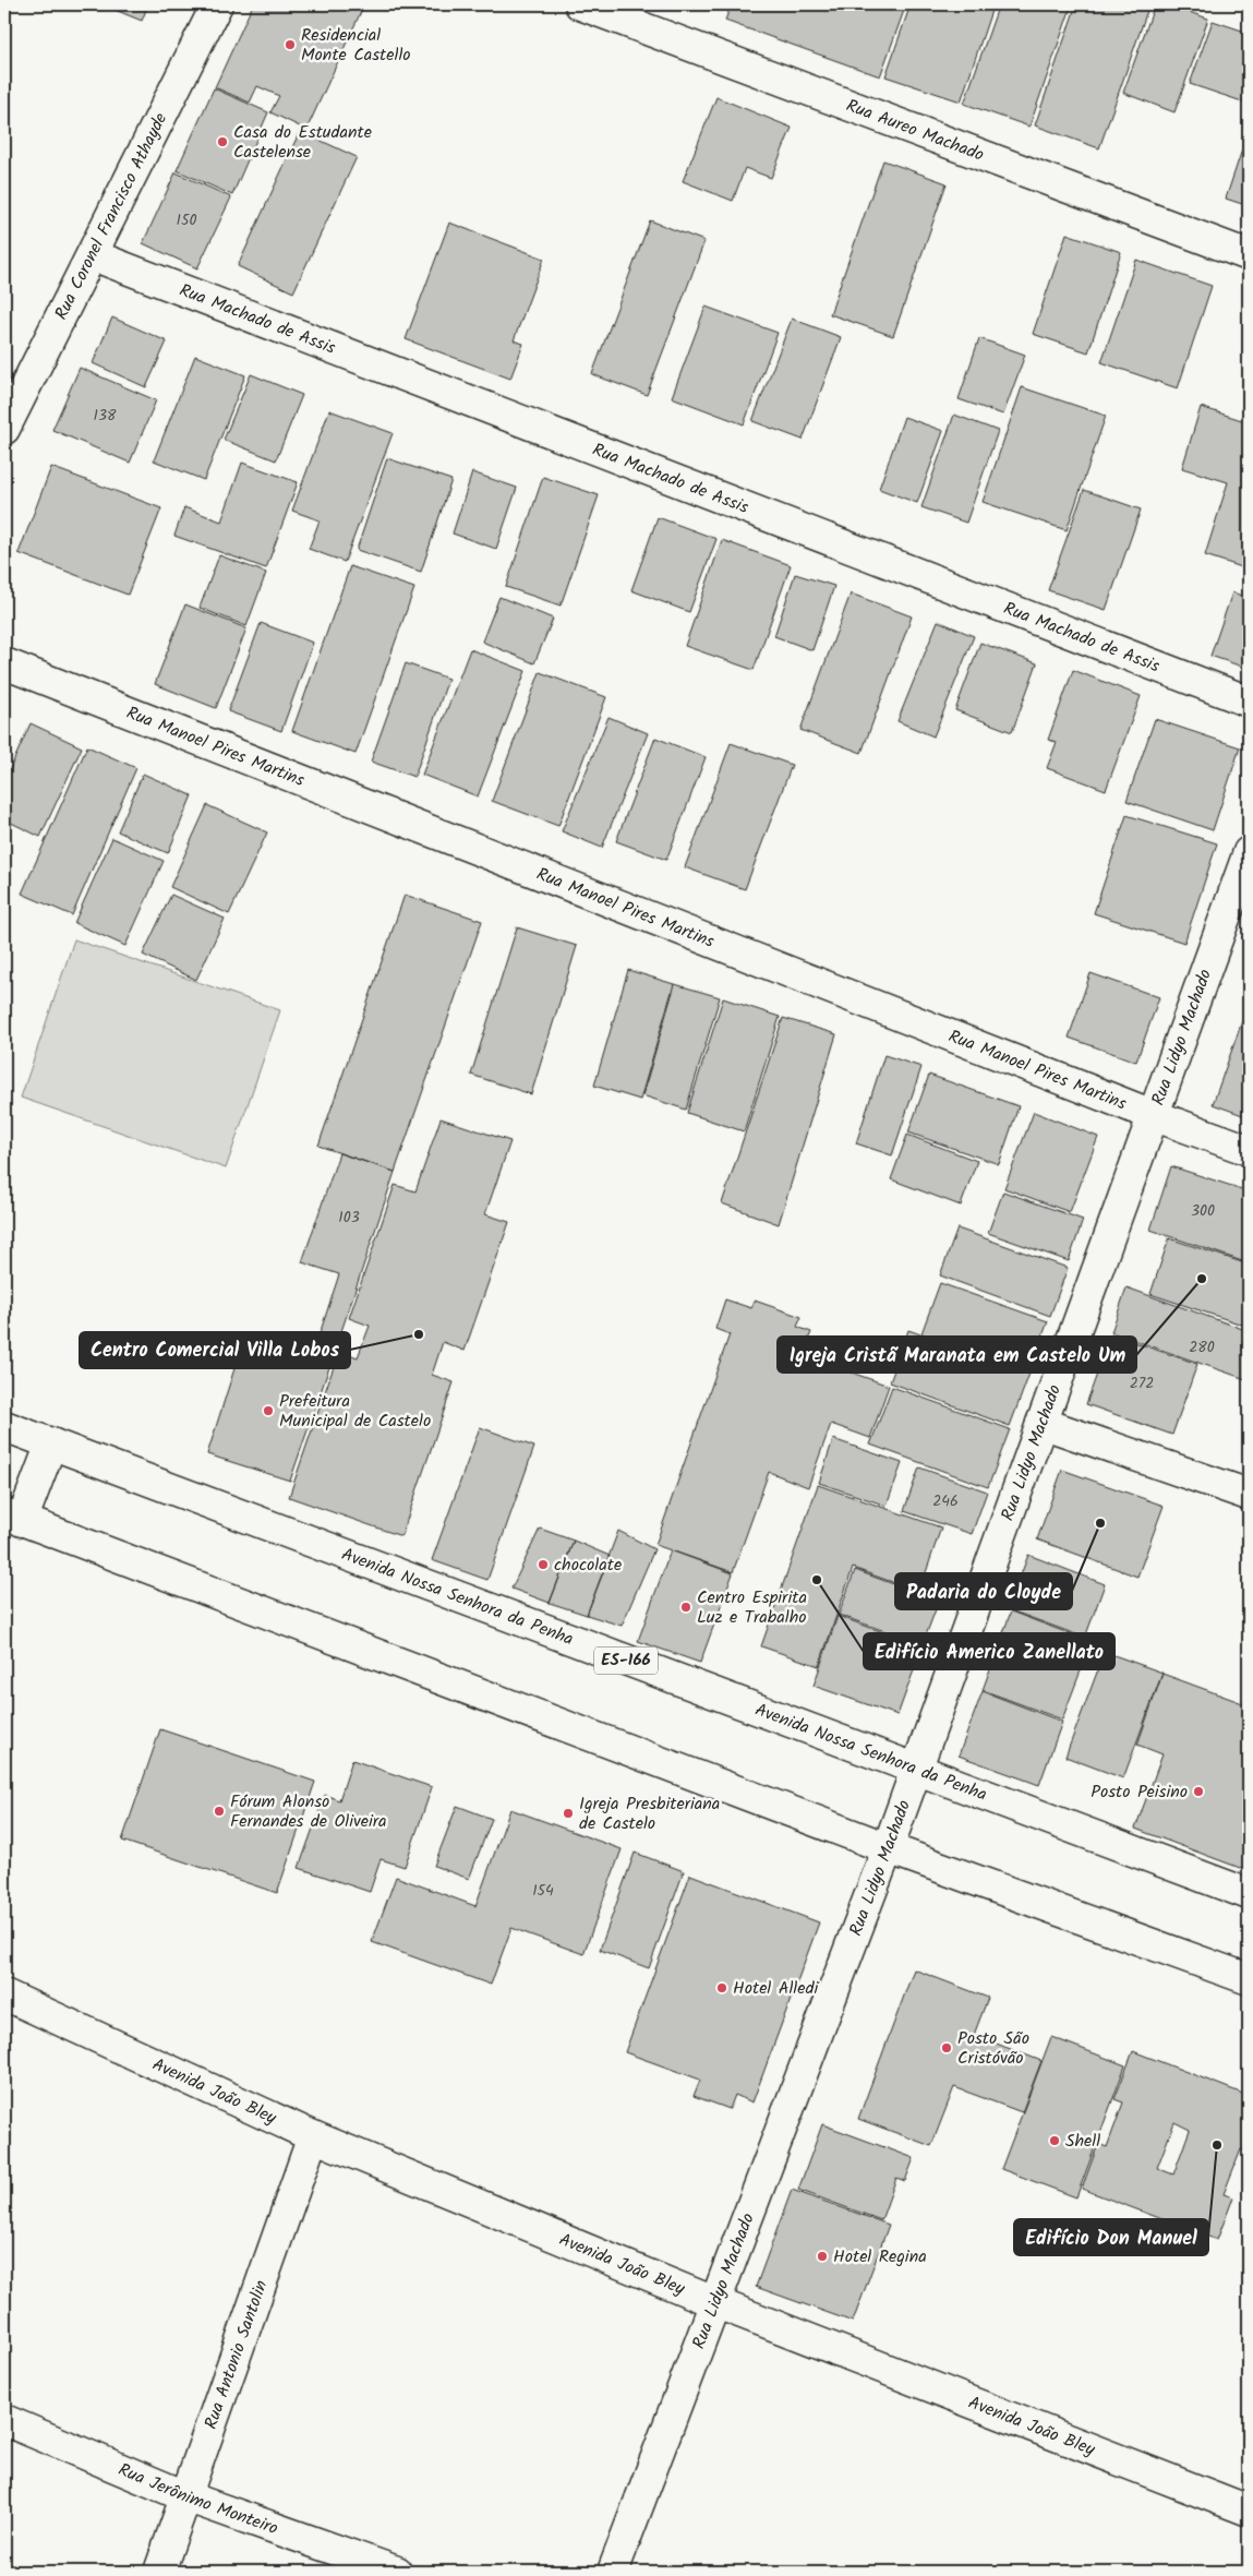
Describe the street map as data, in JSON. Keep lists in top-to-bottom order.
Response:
{
  "streets": {
    "street": [
      "Rua Aureo Machado",
      "Rua Coronel Francisco Athayde",
      "Rua Machado de Assis",
      "Rua Manoel Pires Martins",
      "Rua Lidyo Machado",
      "Avenida Nossa Senhora da Penha",
      "ES-166",
      "Avenida João Bley",
      "Rua Antonio Santolin",
      "Rua Jerônimo Monteiro"
    ]
  },
  "crossings": [
    ["Rua Coronel Francisco Athayde", "Rua Machado de Assis"],
    ["Rua Manoel Pires Martins", "Rua Lidyo Machado"],
    ["Rua Lidyo Machado", "Avenida Nossa Senhora da Penha"],
    ["Rua Lidyo Machado", "Avenida João Bley"],
    ["Avenida João Bley", "Rua Antonio Santolin"],
    ["Rua Antonio Santolin", "Rua Jerônimo Monteiro"]
  ],
  "places": [
    "Residencial Monte Castello",
    "Casa do Estudante Castelense",
    "Igreja Cristã Maranata em Castelo Um",
    "Centro Comercial Villa Lobos",
    "Prefeitura Municipal de Castelo",
    "Padaria do Cloyde",
    "chocolate",
    "Edifício Americo Zanellato",
    "Centro Espirita Luz e Trabalho",
    "Posto Peisino",
    "Fórum Alonso Fernandes de Oliveira",
    "Igreja Presbiteriana de Castelo",
    "Hotel Alledi",
    "Posto São Cristóvão",
    "Shell",
    "Edifício Don Manuel",
    "Hotel Regina"
  ],
  "house_numbers": [
    "150",
    "138",
    "300",
    "103",
    "280",
    "272",
    "246",
    "154"
  ]
}
